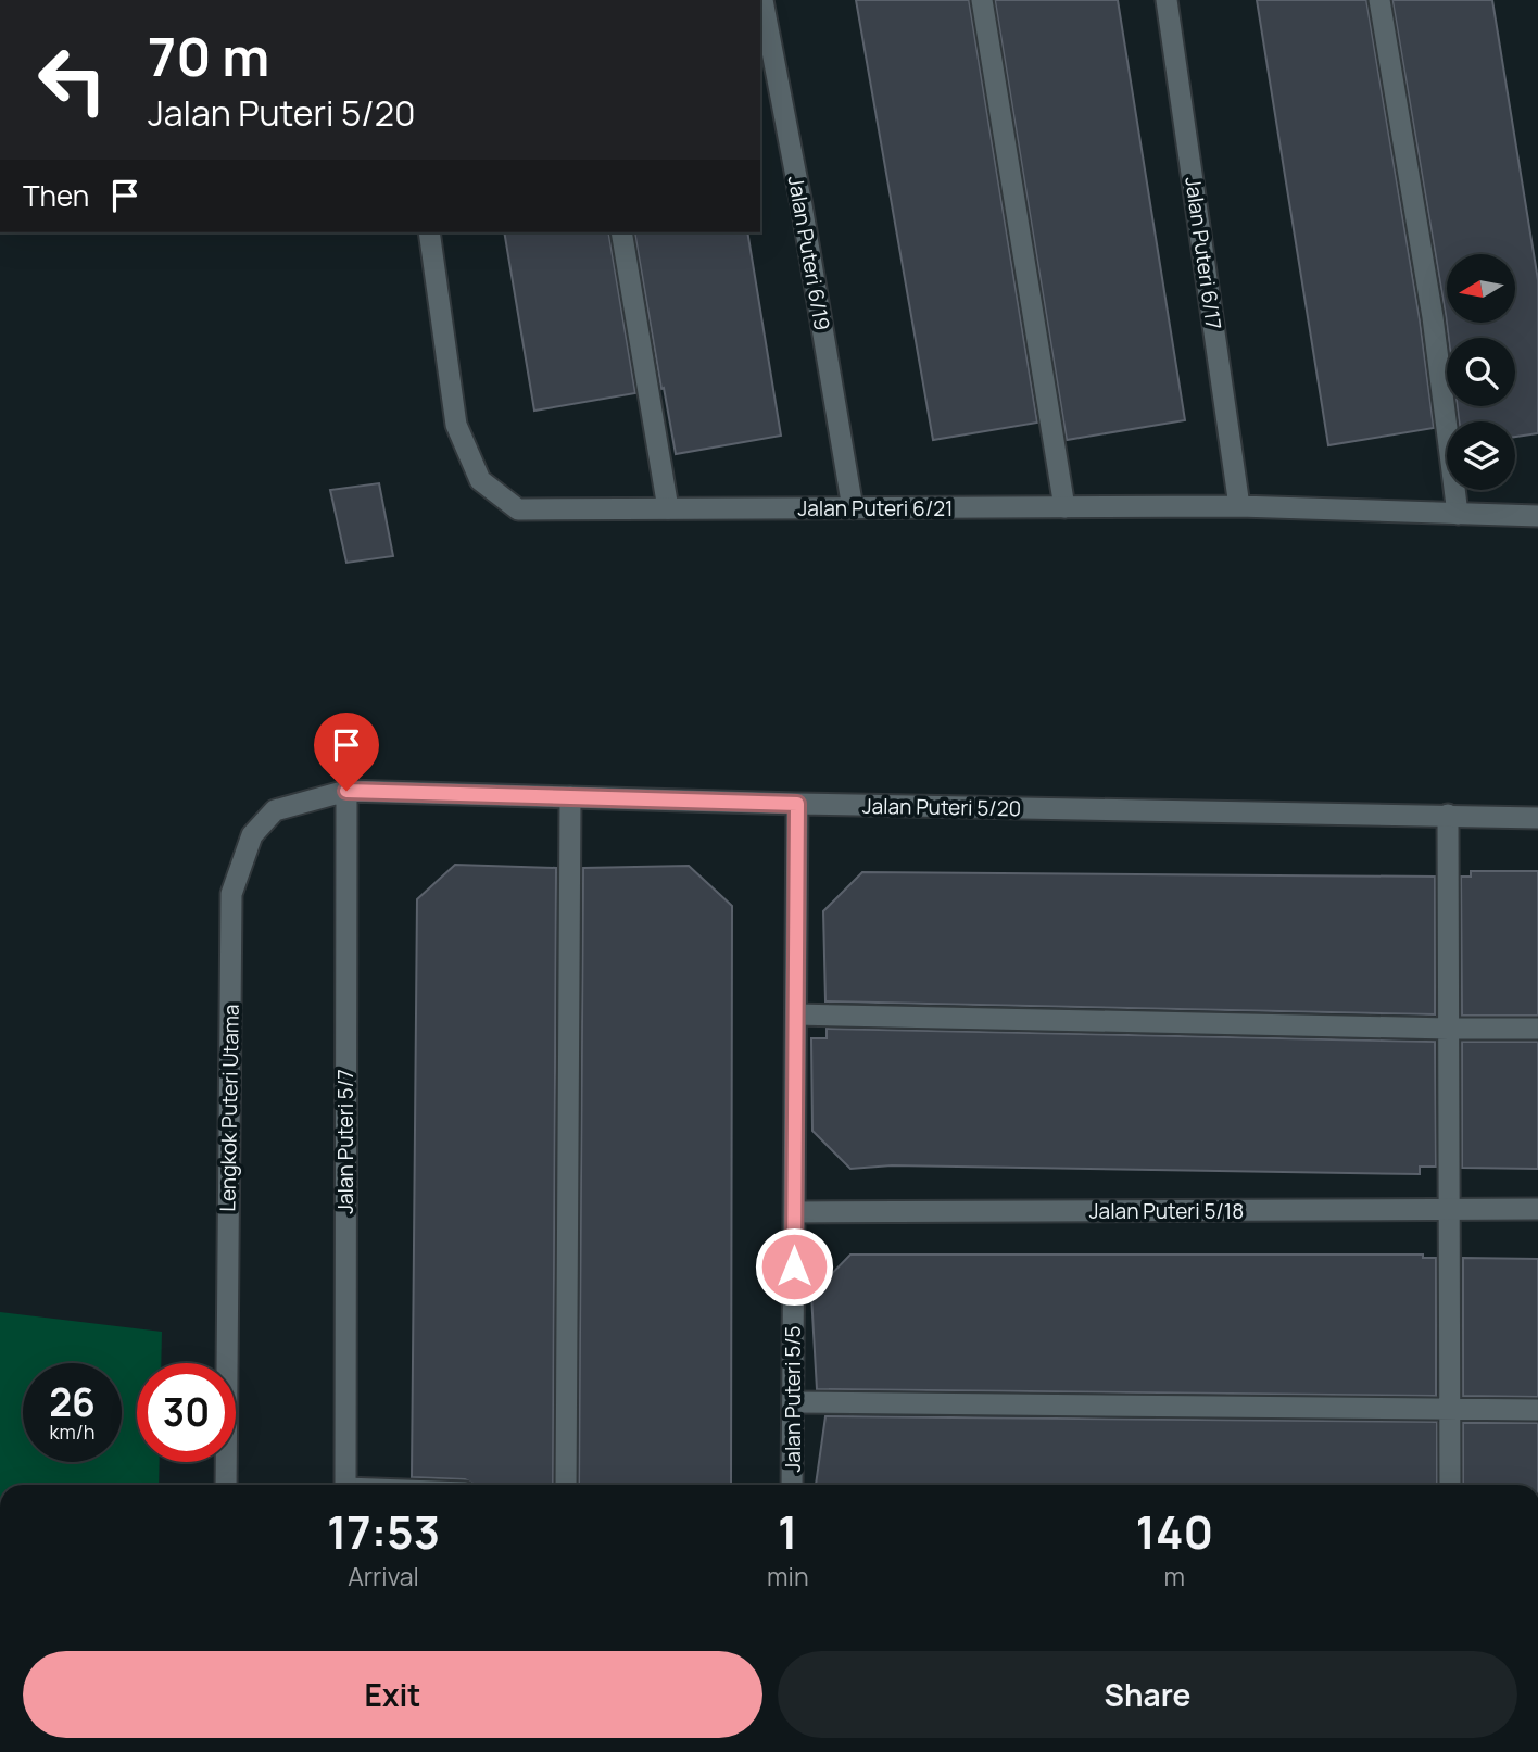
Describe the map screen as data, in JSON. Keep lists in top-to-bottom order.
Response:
{
  "streets": {
    "street": [
      "Jalan Puteri 6/19",
      "Jalan Puteri 6/17",
      "Jalan Puteri 6/21",
      "Jalan Puteri 5/20",
      "Lengkok Puteri Utama",
      "Jalan Puteri 5/7",
      "Jalan Puteri 5/18",
      "Jalan Puteri 5/5"
    ]
  },
  "crossings": [
    ["Jalan Puteri 6/19", "Jalan Puteri 6/21"],
    ["Jalan Puteri 6/17", "Jalan Puteri 6/21"],
    ["Jalan Puteri 5/20", "Lengkok Puteri Utama"],
    ["Jalan Puteri 5/20", "Jalan Puteri 5/7"],
    ["Jalan Puteri 5/20", "Jalan Puteri 5/5"],
    ["Lengkok Puteri Utama", "Jalan Puteri 5/7"],
    ["Jalan Puteri 5/18", "Jalan Puteri 5/5"]
  ],
  "north": "left",
  "page": {
    "turn": ["70 m", "Jalan Puteri 5/20"],
    "then": "Then",
    "speed": "26 km/h",
    "limit": "30",
    "eta": [
      "17:53",
      "Arrival",
      "1",
      "min",
      "140",
      "m"
    ],
    "buttons": ["Exit", "Share"]
  }
}
